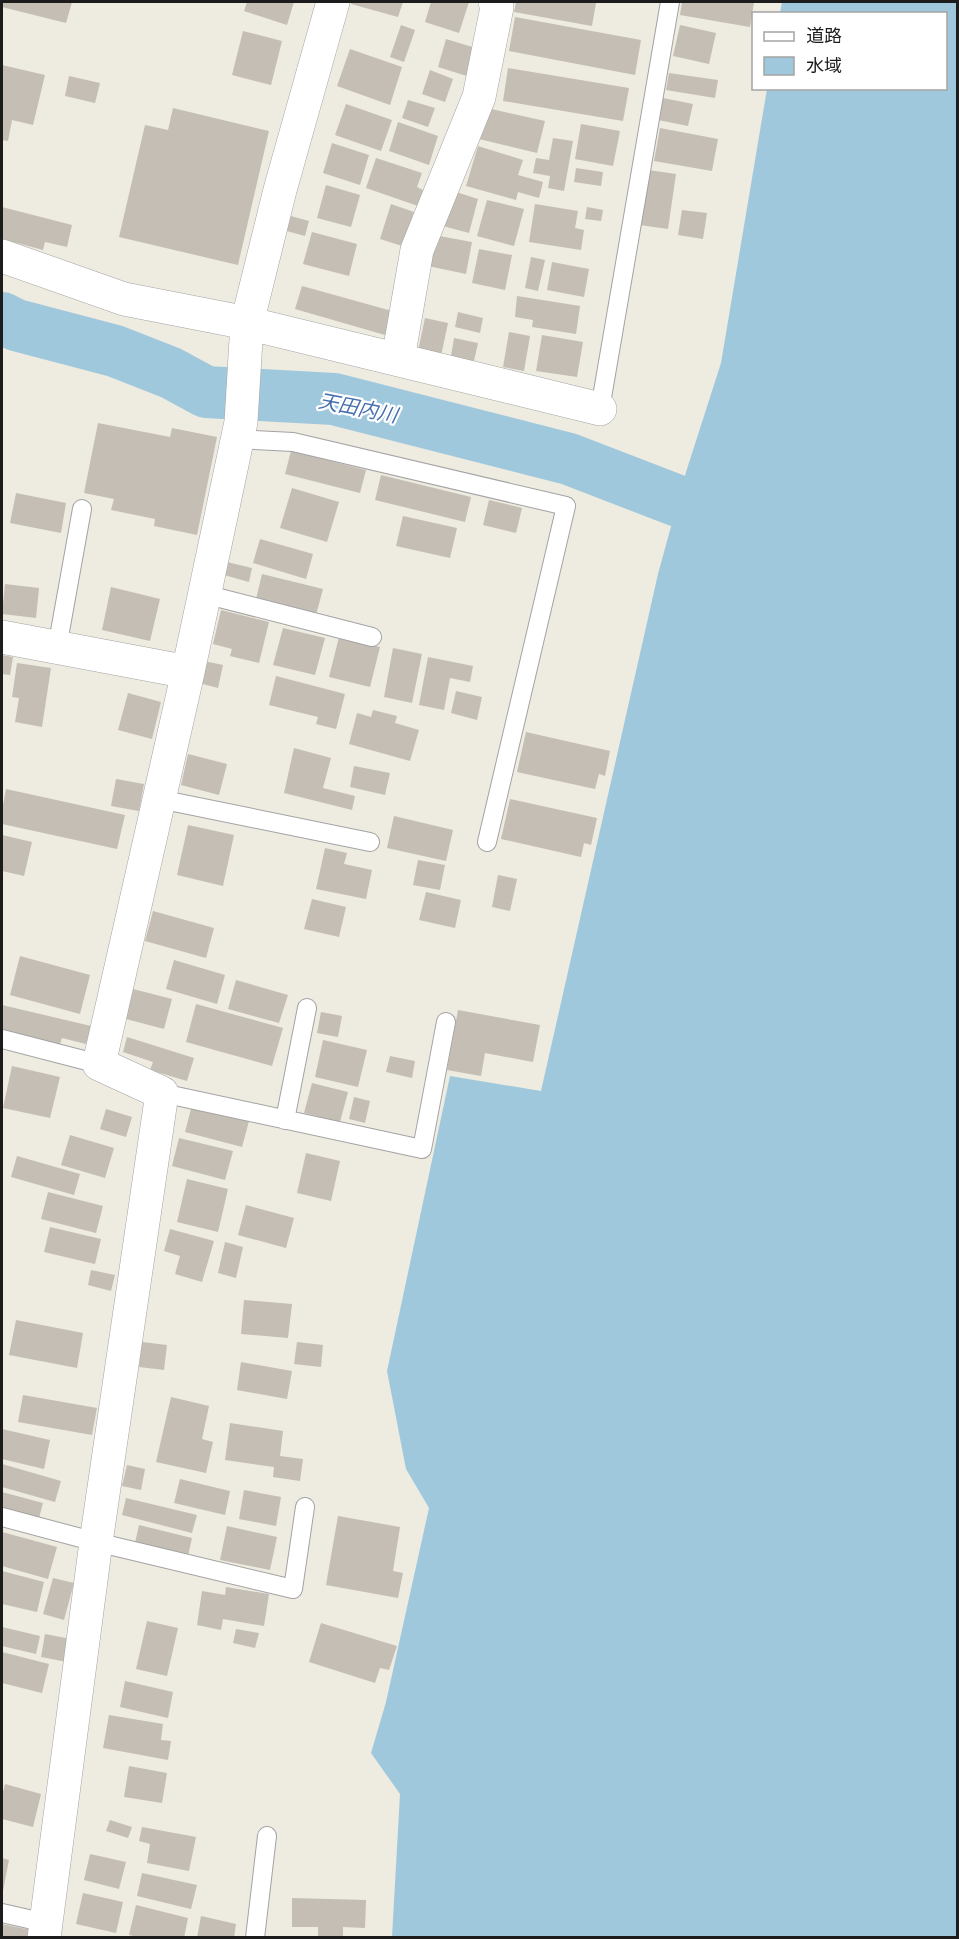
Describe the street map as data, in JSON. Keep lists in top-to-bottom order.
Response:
{
  "water": ["天田内川"],
  "legend": ["道路", "水域"]
}
